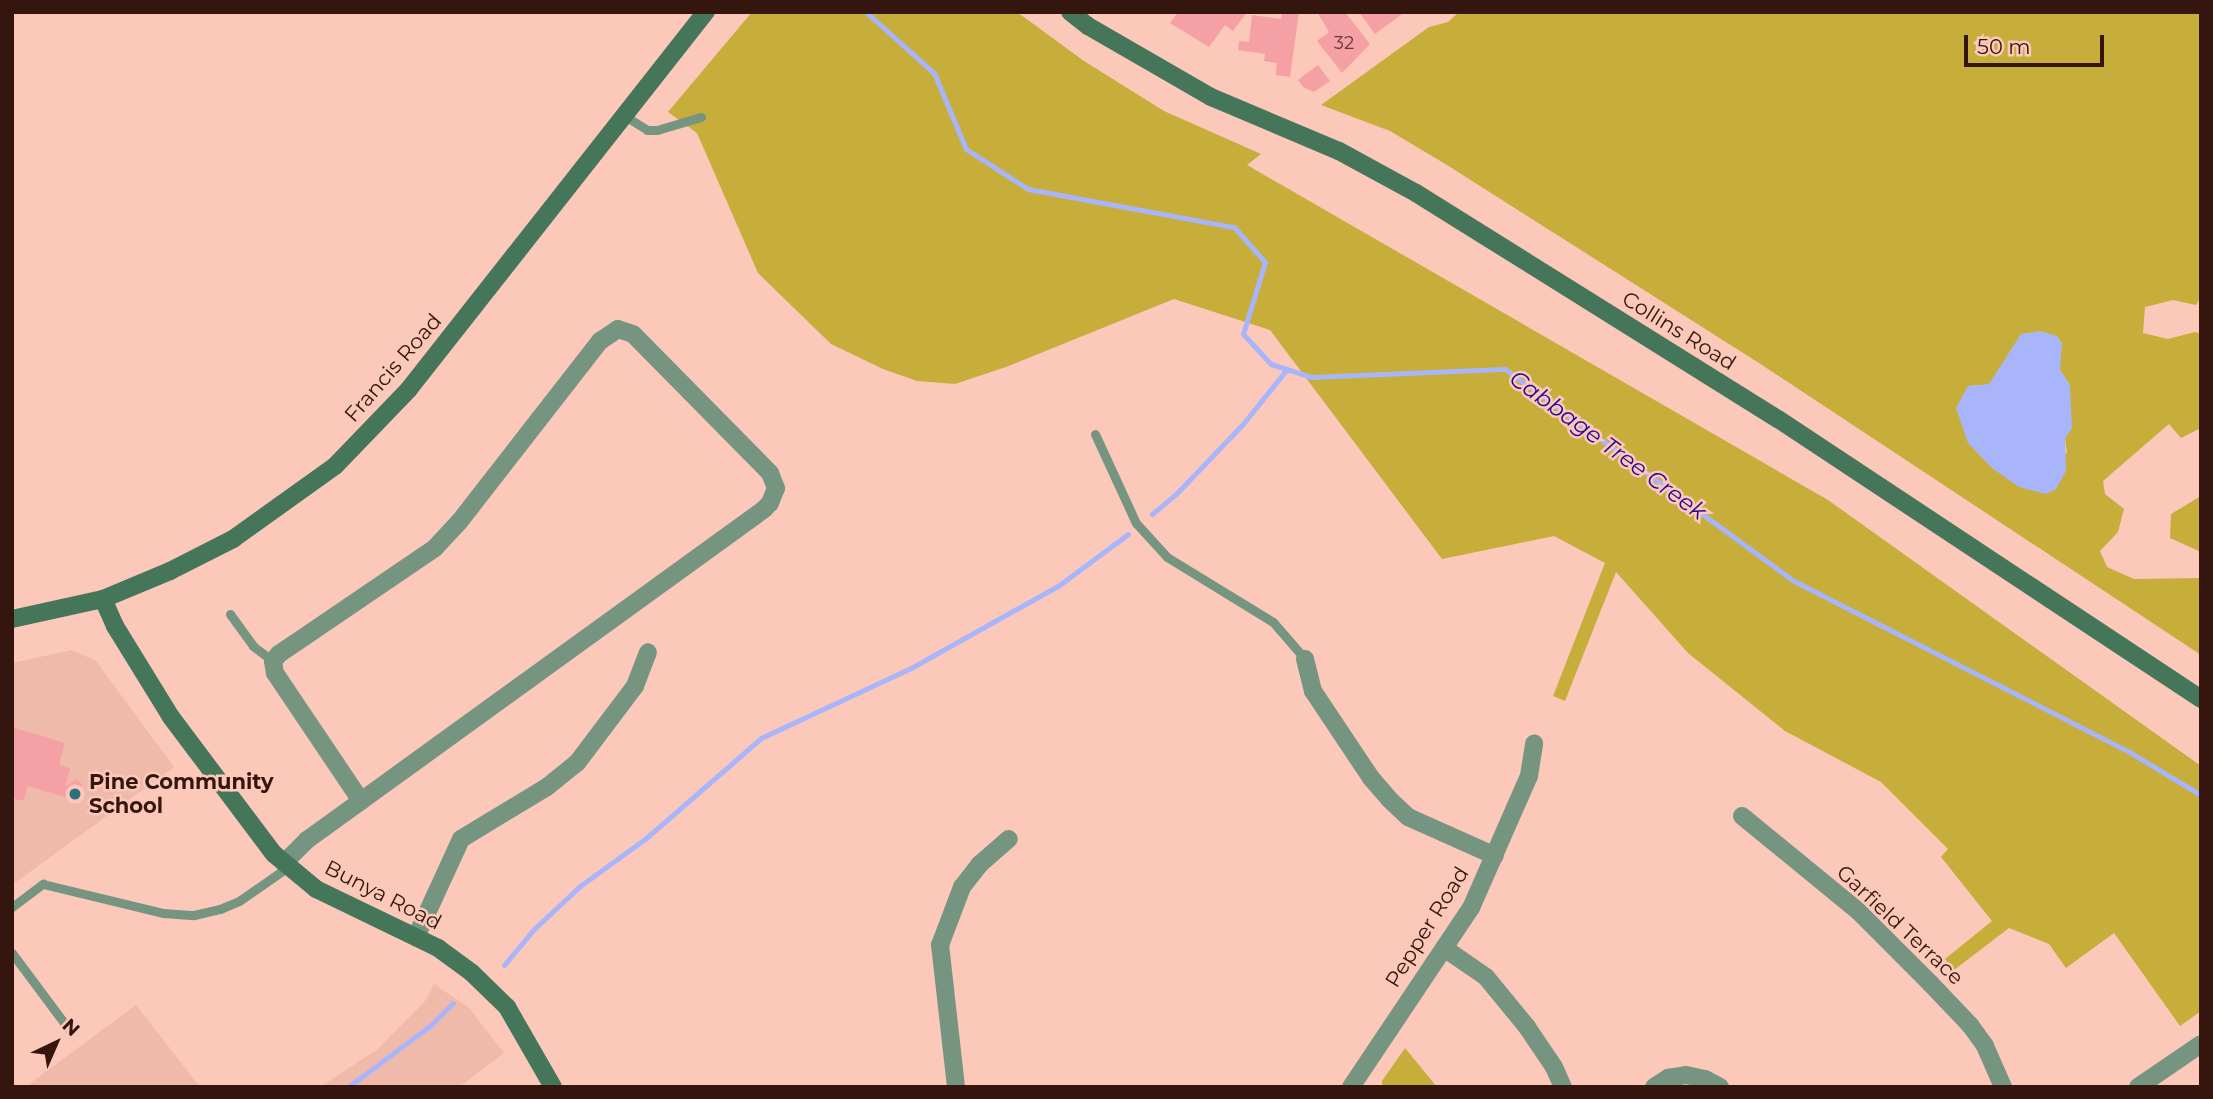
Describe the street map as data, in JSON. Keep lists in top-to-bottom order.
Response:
{
  "streets": {
    "street": [
      "Collins Road",
      "Francis Road",
      "Bunya Road",
      "Garfield Terrace",
      "Pepper Road"
    ]
  },
  "crossings": [
    ["Francis Road", "Bunya Road"]
  ],
  "water": ["Cabbage Tree Creek"],
  "places": ["Pine Community School"],
  "house_numbers": ["32"],
  "scale_bar": "50 m",
  "north": "top right"
}
